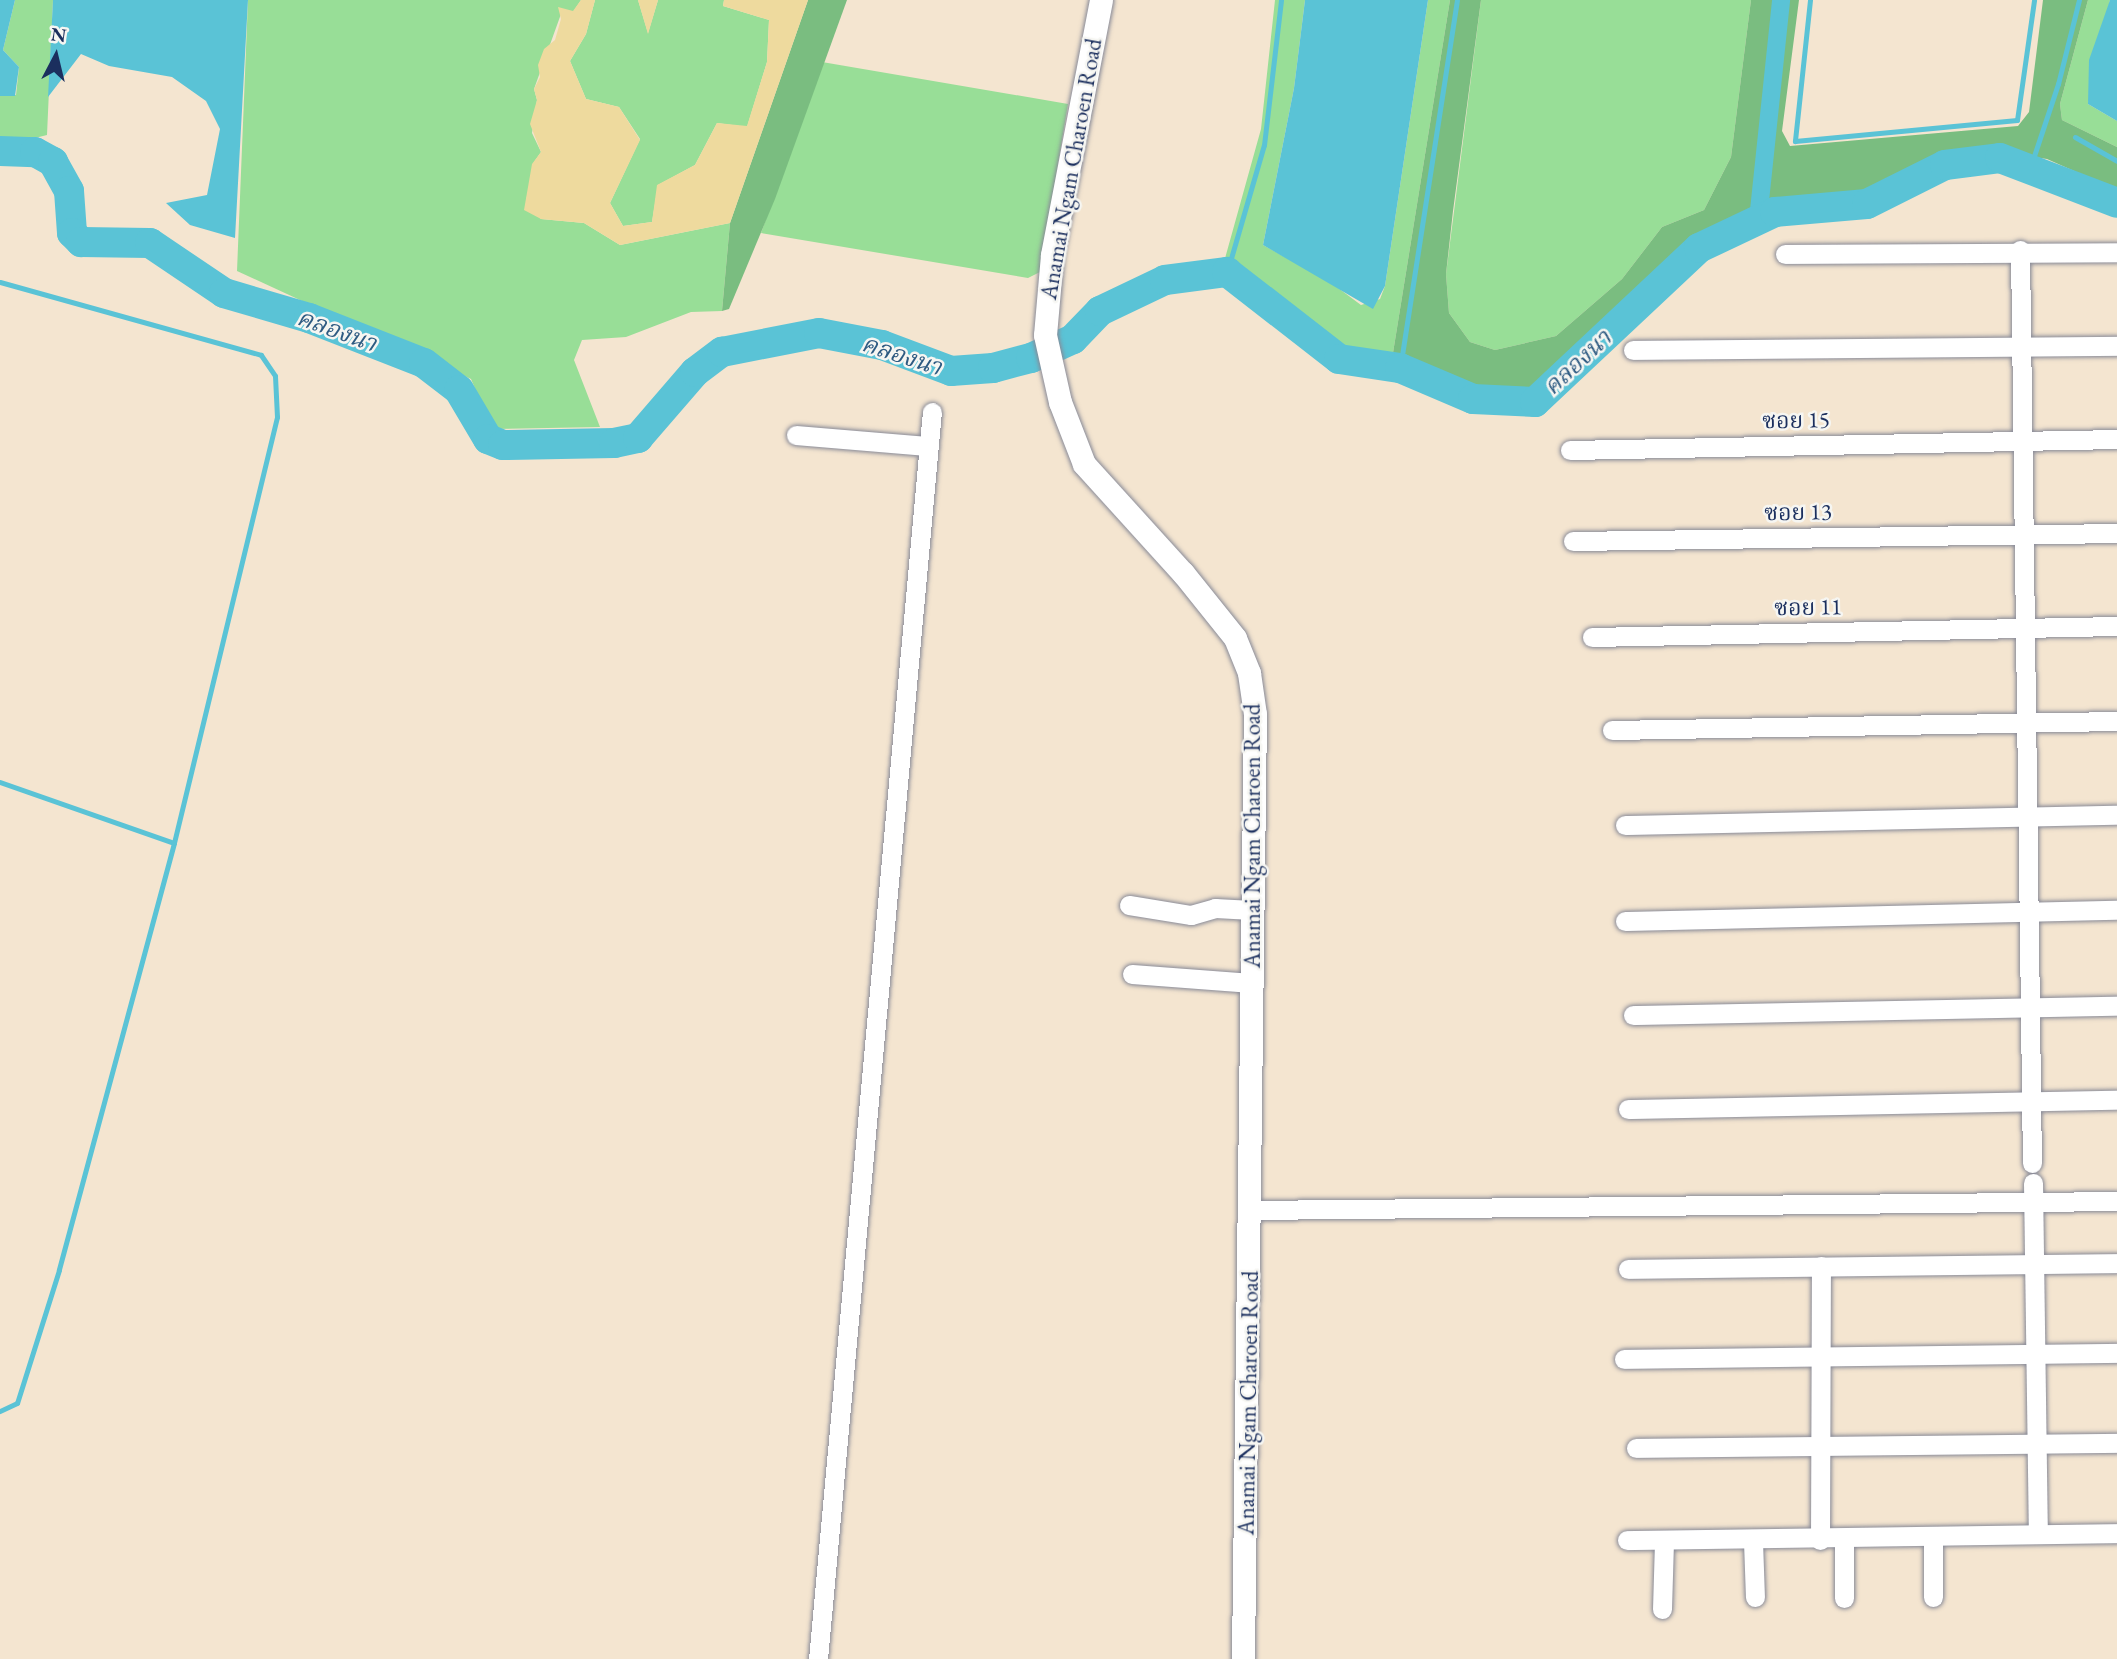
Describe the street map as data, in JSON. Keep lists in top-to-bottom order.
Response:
{
  "streets": {
    "street": [
      "Anamai Ngam Charoen Road",
      "ซอย 15",
      "ซอย 13",
      "ซอย 11"
    ]
  },
  "water": ["คลองนา"],
  "north": "top"
}
